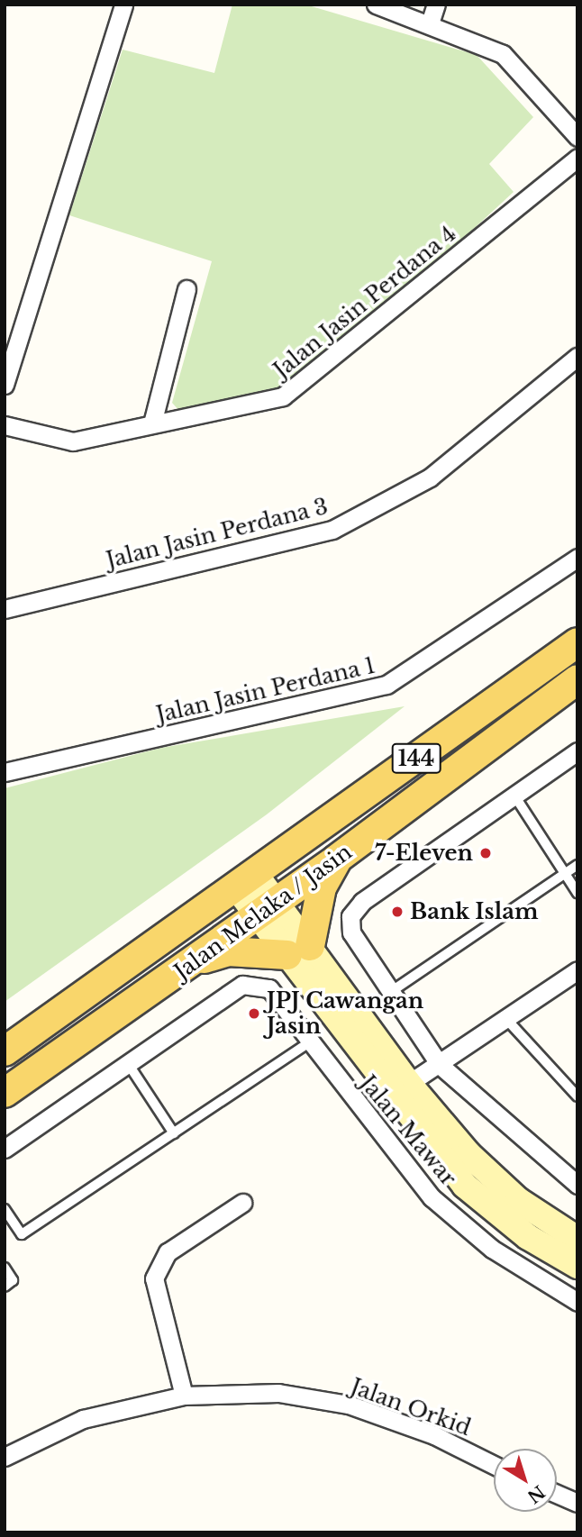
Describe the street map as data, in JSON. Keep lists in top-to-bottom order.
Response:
{
  "streets": {
    "main road": ["144", "Jalan Melaka / Jasin"],
    "street": [
      "Jalan Jasin Perdana 4",
      "Jalan Jasin Perdana 3",
      "Jalan Jasin Perdana 1",
      "Jalan Mawar",
      "Jalan Orkid"
    ]
  },
  "places": ["7-Eleven", "Bank Islam", "JPJ Cawangan Jasin"],
  "north": "bottom right"
}
